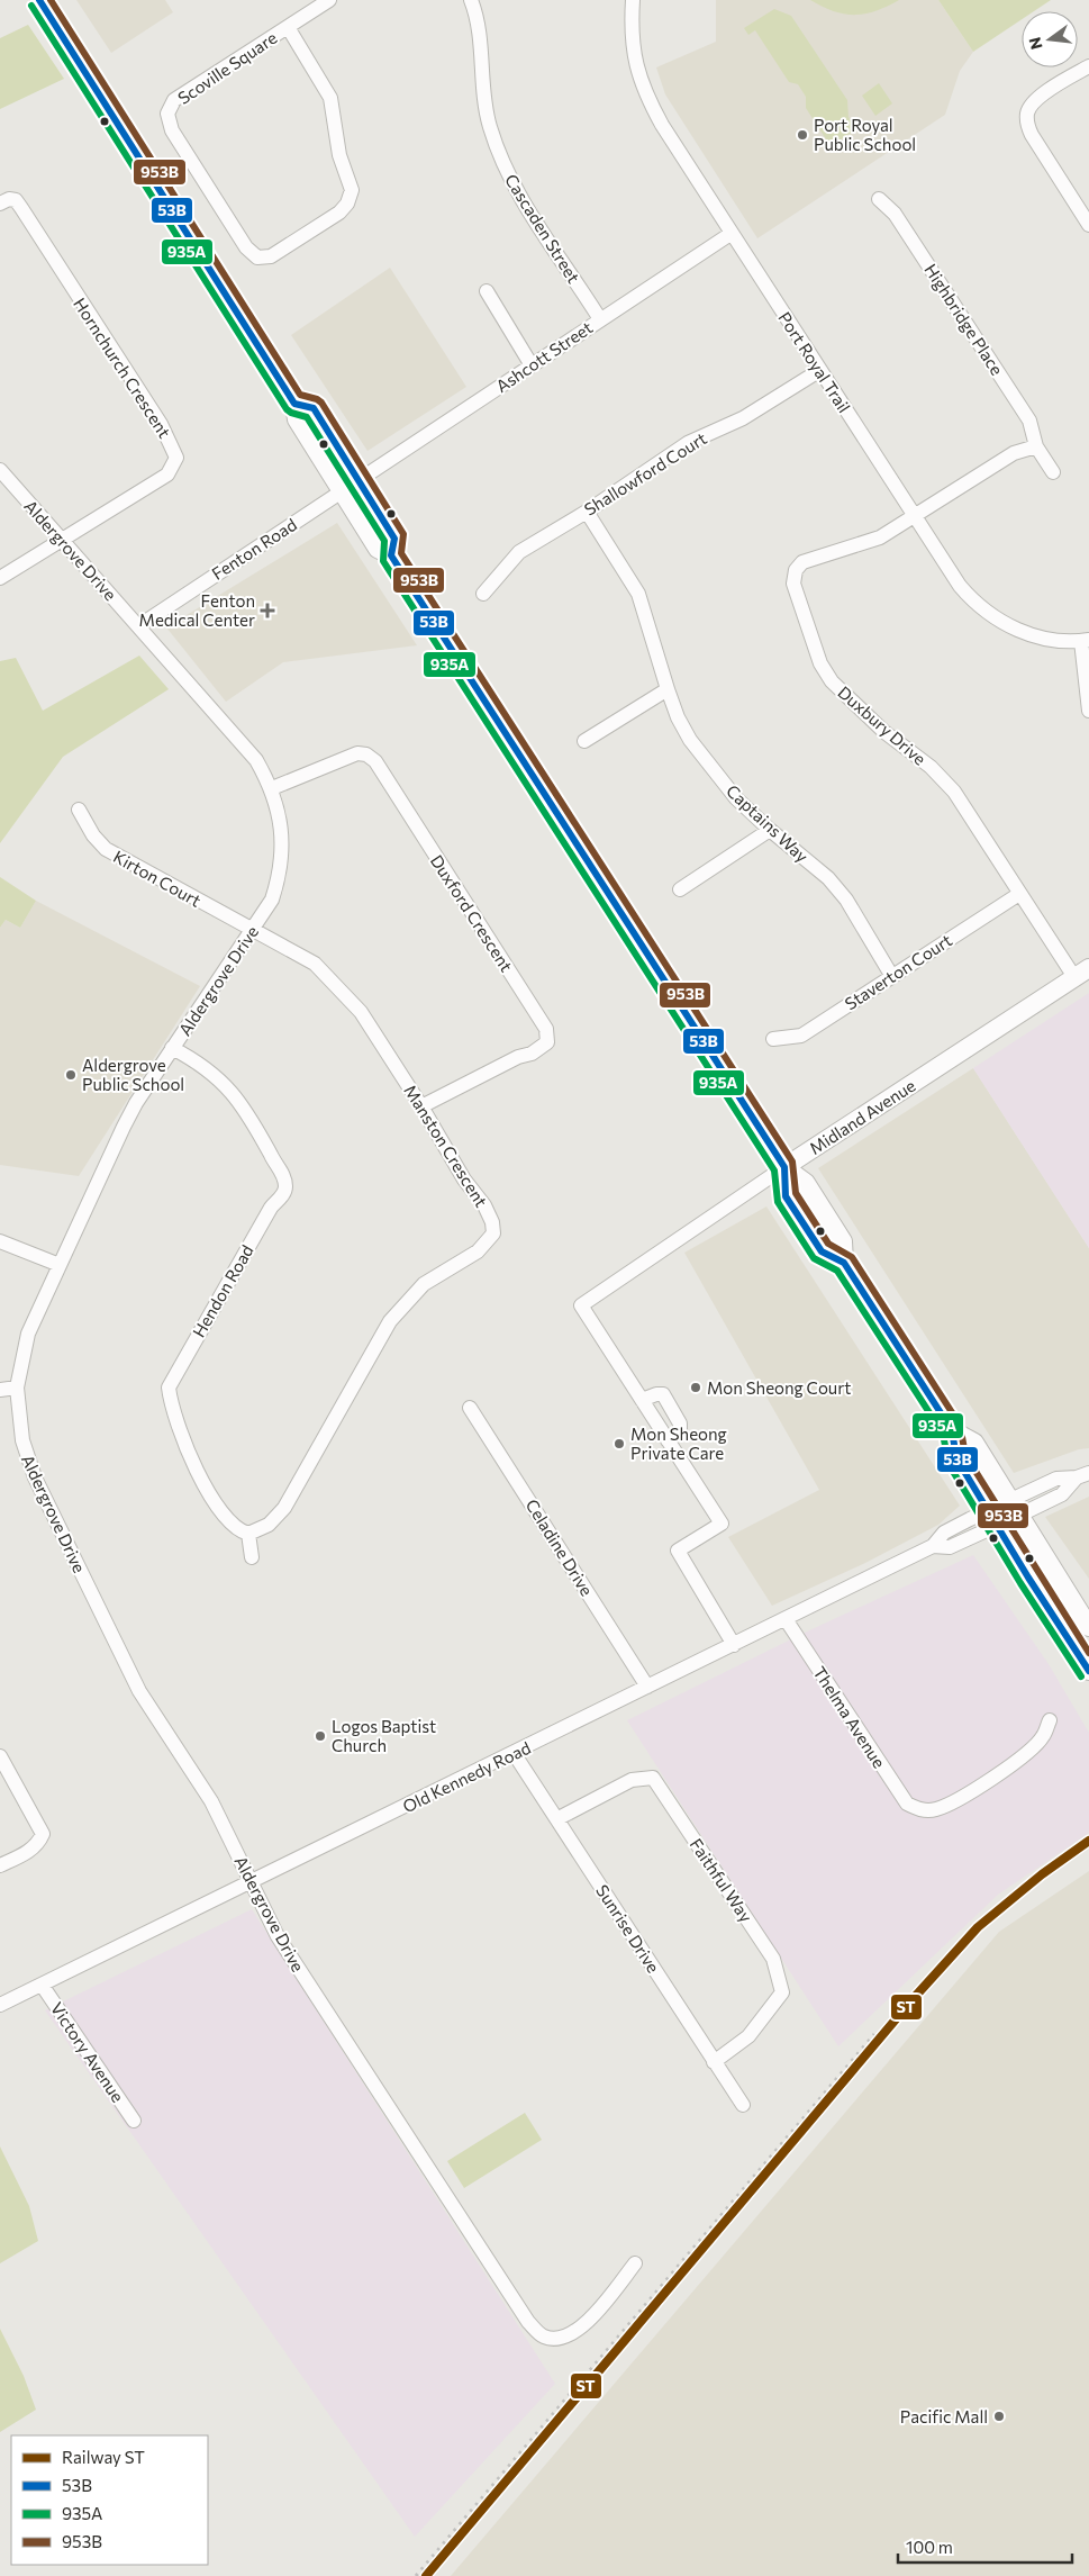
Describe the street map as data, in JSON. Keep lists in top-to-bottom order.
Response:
{
  "streets": {
    "main road": ["Midland Avenue"],
    "street": [
      "Scoville Square",
      "Cascaden Street",
      "Highbridge Place",
      "Ashcott Street",
      "Port Royal Trail",
      "Hornchurch Crescent",
      "Shallowford Court",
      "Fenton Road",
      "Aldergrove Drive",
      "Duxbury Drive",
      "Captains Way",
      "Kirton Court",
      "Duxford Crescent",
      "Staverton Court",
      "Manston Crescent",
      "Hendon Road",
      "Celadine Drive",
      "Thelma Avenue",
      "Old Kennedy Road",
      "Faithful Way",
      "Sunrise Drive",
      "Victory Avenue"
    ]
  },
  "crossings": [
    ["Cascaden Street", "Ashcott Street"],
    ["Ashcott Street", "Port Royal Trail"],
    ["Ashcott Street", "Fenton Road"],
    ["Port Royal Trail", "Shallowford Court"],
    ["Port Royal Trail", "Duxbury Drive"],
    ["Hornchurch Crescent", "Aldergrove Drive"],
    ["Shallowford Court", "Captains Way"],
    ["Fenton Road", "Aldergrove Drive"],
    ["Aldergrove Drive", "Kirton Court"],
    ["Aldergrove Drive", "Duxford Crescent"],
    ["Aldergrove Drive", "Manston Crescent"],
    ["Aldergrove Drive", "Hendon Road"],
    ["Aldergrove Drive", "Old Kennedy Road"],
    ["Duxbury Drive", "Staverton Court"],
    ["Duxbury Drive", "Midland Avenue"],
    ["Captains Way", "Staverton Court"],
    ["Kirton Court", "Manston Crescent"],
    ["Duxford Crescent", "Manston Crescent"],
    ["Manston Crescent", "Hendon Road"],
    ["Celadine Drive", "Old Kennedy Road"],
    ["Thelma Avenue", "Old Kennedy Road"],
    ["Old Kennedy Road", "Sunrise Drive"],
    ["Old Kennedy Road", "Victory Avenue"],
    ["Faithful Way", "Sunrise Drive"]
  ],
  "places": {
    "other": [
      "Port Royal Public School",
      "Aldergrove Public School",
      "Mon Sheong Court",
      "Mon Sheong Private Care",
      "Logos Baptist Church",
      "Pacific Mall"
    ],
    "health": ["Fenton Medical Center"]
  },
  "lines": [
    "transit line 53B",
    "transit line 953B",
    "transit line 935A",
    "rail line ST"
  ],
  "legend": [
    "Railway ST",
    "53B",
    "935A",
    "953B"
  ],
  "scale_bar": "100 m",
  "north": "left"
}
